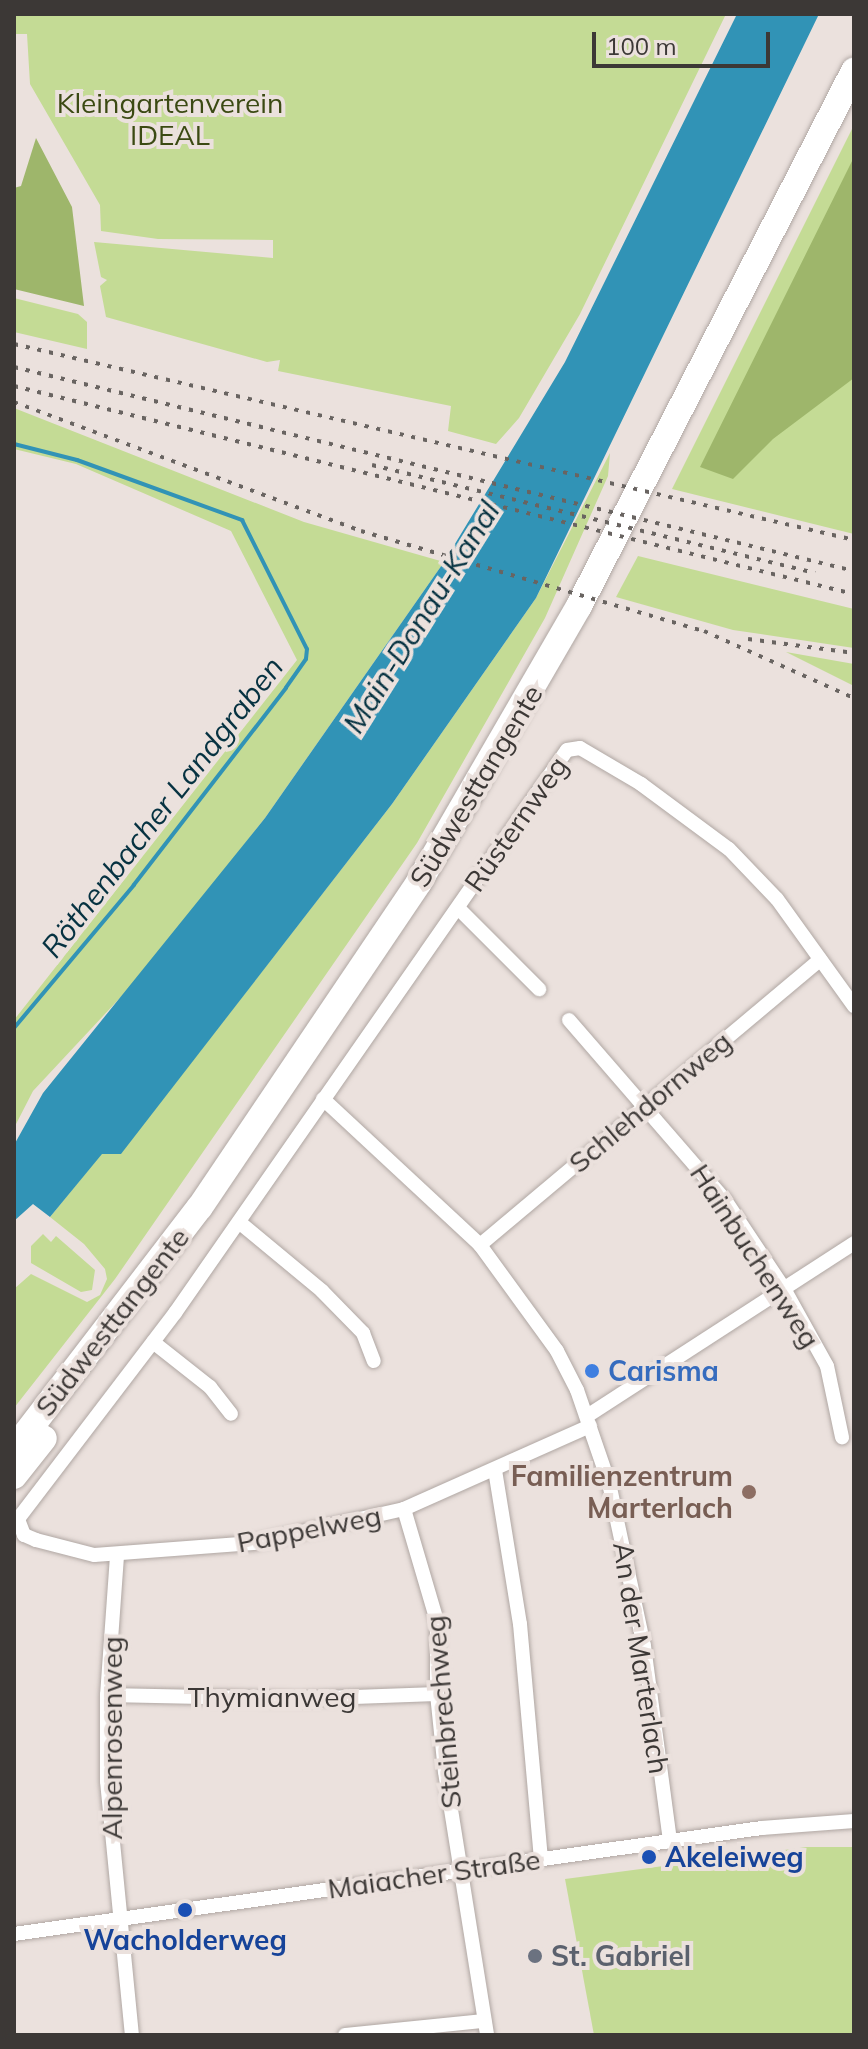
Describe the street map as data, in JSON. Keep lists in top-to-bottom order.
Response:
{
  "streets": {
    "highway": ["Südwesttangente"],
    "street": [
      "Rüsternweg",
      "Schlehdornweg",
      "Hainbuchenweg",
      "Pappelweg",
      "An der Marterlach",
      "Thymianweg",
      "Steinbrechweg",
      "Alpenrosenweg",
      "Maiacher Straße"
    ]
  },
  "crossings": [
    ["Rüsternweg", "Schlehdornweg"],
    ["Rüsternweg", "Pappelweg"],
    ["Rüsternweg", "An der Marterlach"],
    ["Schlehdornweg", "Hainbuchenweg"],
    ["Schlehdornweg", "An der Marterlach"],
    ["Hainbuchenweg", "Pappelweg"],
    ["Pappelweg", "An der Marterlach"],
    ["Pappelweg", "Steinbrechweg"],
    ["Pappelweg", "Alpenrosenweg"],
    ["An der Marterlach", "Maiacher Straße"],
    ["Thymianweg", "Steinbrechweg"],
    ["Thymianweg", "Alpenrosenweg"],
    ["Steinbrechweg", "Maiacher Straße"],
    ["Alpenrosenweg", "Maiacher Straße"]
  ],
  "water": ["Main-Donau-Kanal", "Röthenbacher Landgraben"],
  "parks": ["Kleingartenverein IDEAL"],
  "places": [
    "Carisma",
    "Familienzentrum Marterlach",
    "Akeleiweg",
    "Wacholderweg",
    "St. Gabriel"
  ],
  "scale_bar": "100 m"
}
